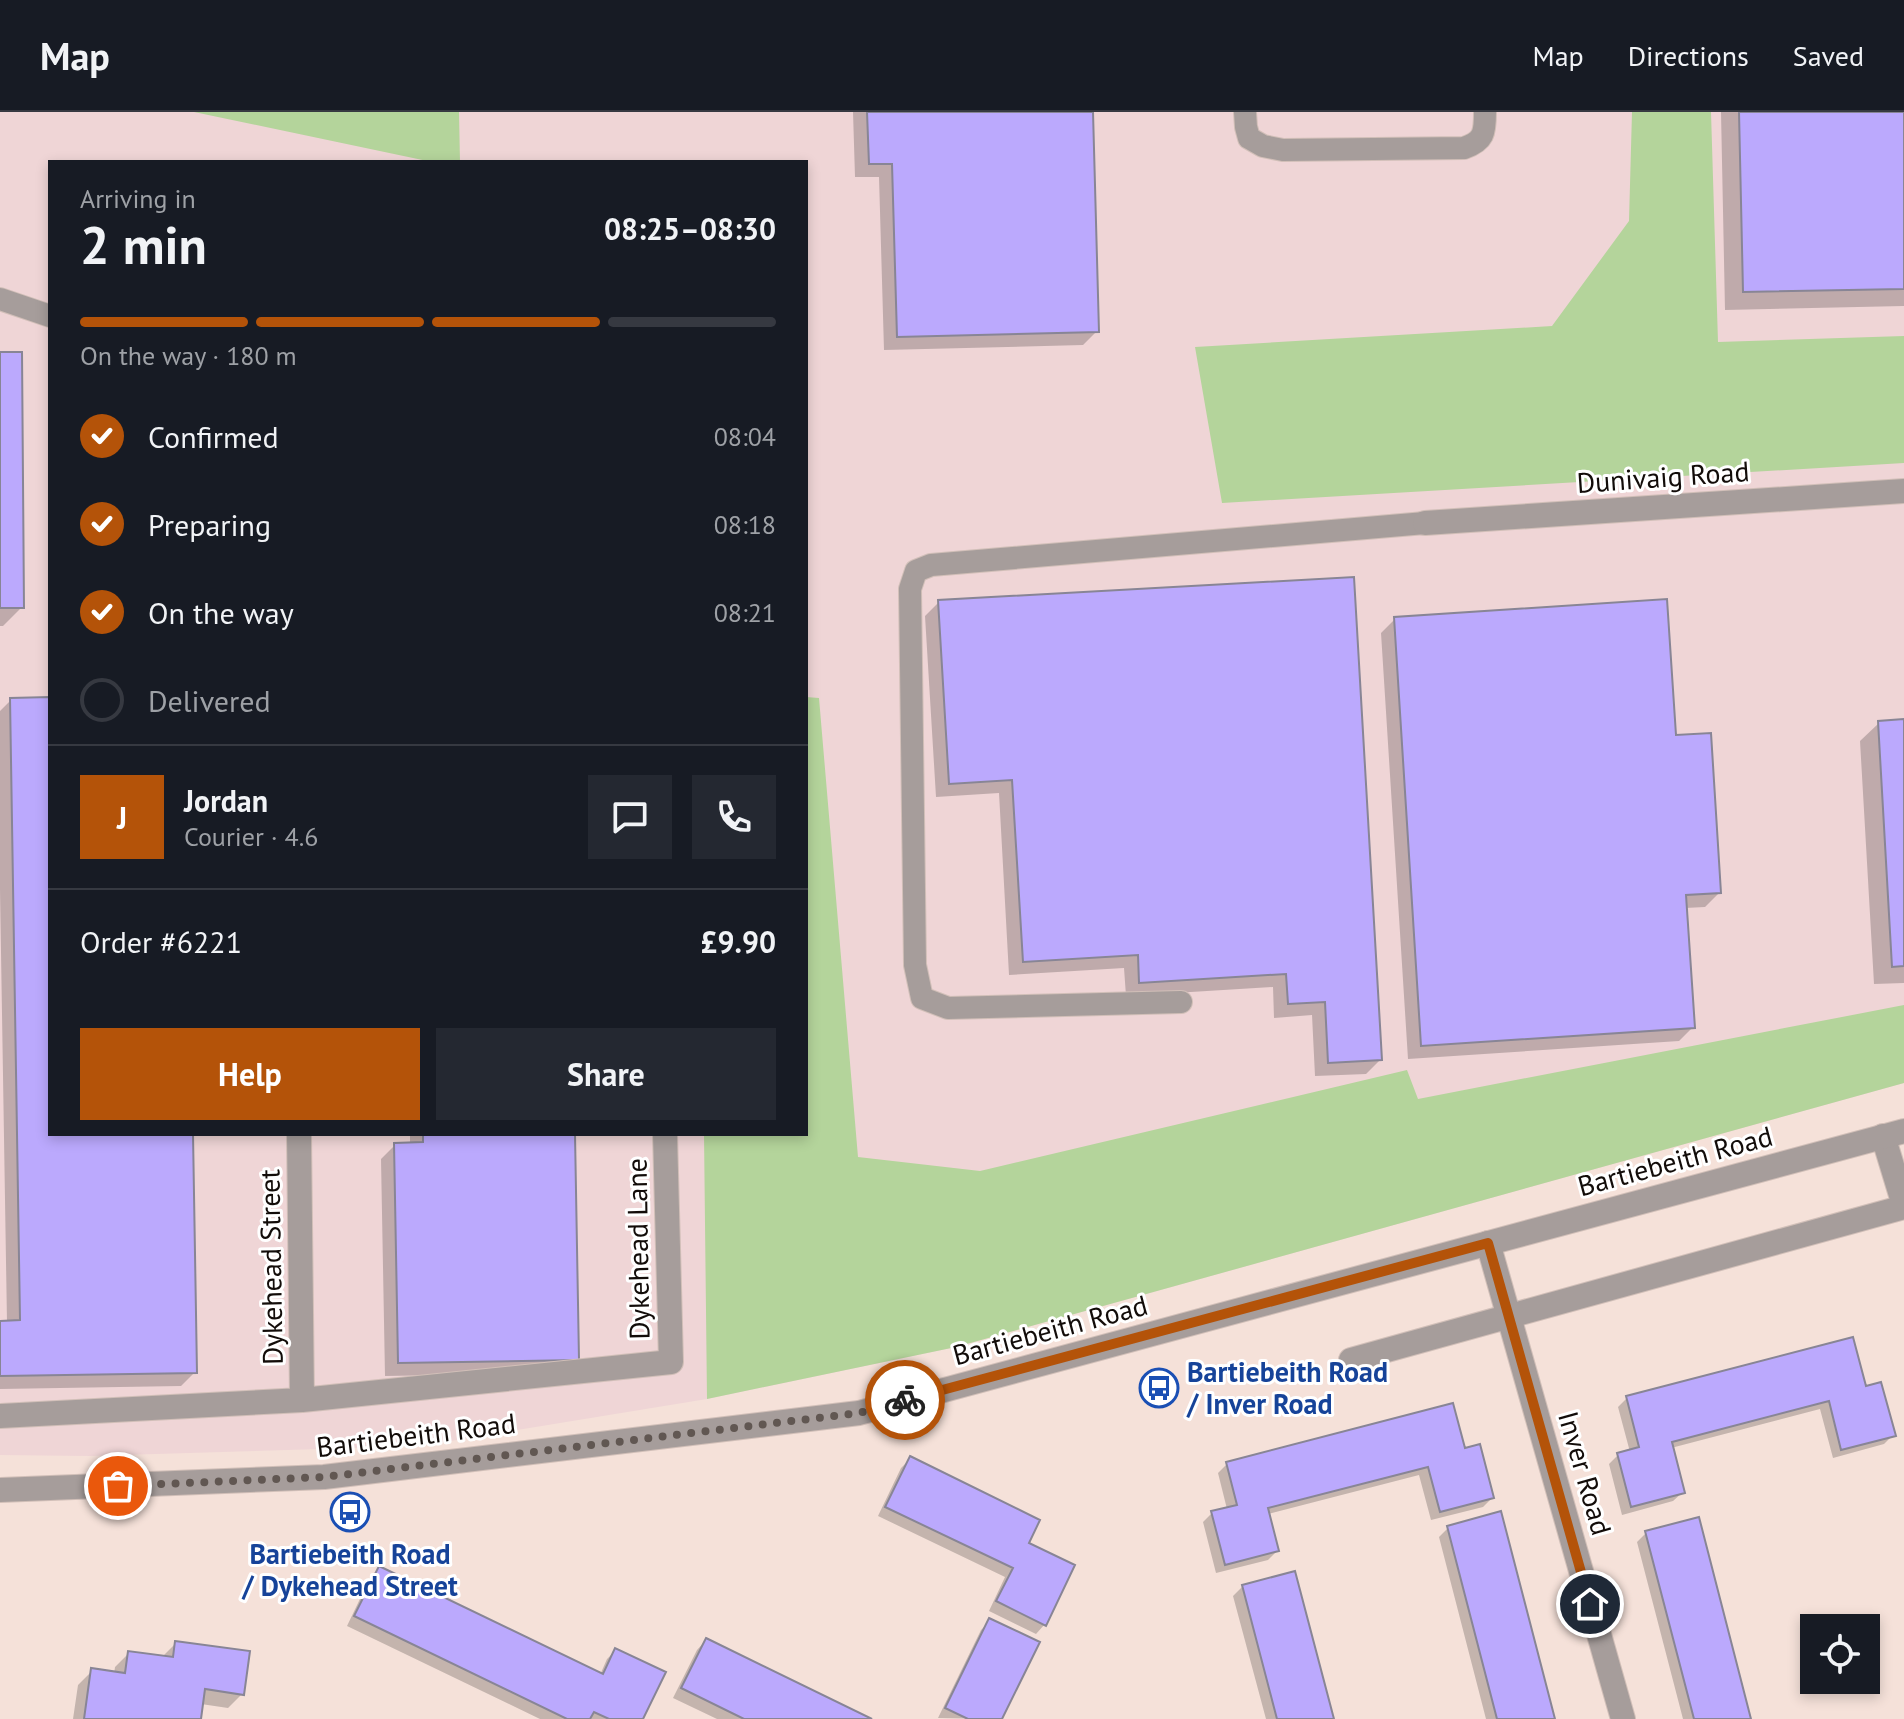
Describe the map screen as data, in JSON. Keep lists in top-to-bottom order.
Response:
{
  "streets": {
    "street": [
      "Dunivaig Road",
      "Bartiebeith Road",
      "Dykehead Lane",
      "Dykehead Street",
      "Inver Road"
    ]
  },
  "crossings": [
    ["Bartiebeith Road", "Inver Road"],
    ["Dykehead Lane", "Dykehead Street"]
  ],
  "places": {
    "bus stop": ["Bartiebeith Road / Inver Road", "Bartiebeith Road / Dykehead Street"]
  },
  "page": {
    "header": "Map",
    "nav": ["Map", "Directions", "Saved"],
    "heading": ["2 min", "Arriving in", "08:25–08:30"],
    "panel": [
      "Jordan",
      "Courier · 4.6",
      "Order #6221",
      "£9.90"
    ],
    "bar": "On the way · 180 m",
    "list": [
      ["Confirmed", "08:04"],
      ["Preparing", "08:18"],
      ["On the way", "08:21"],
      "Delivered"
    ],
    "round": "J",
    "buttons": ["Help", "Share"]
  }
}
